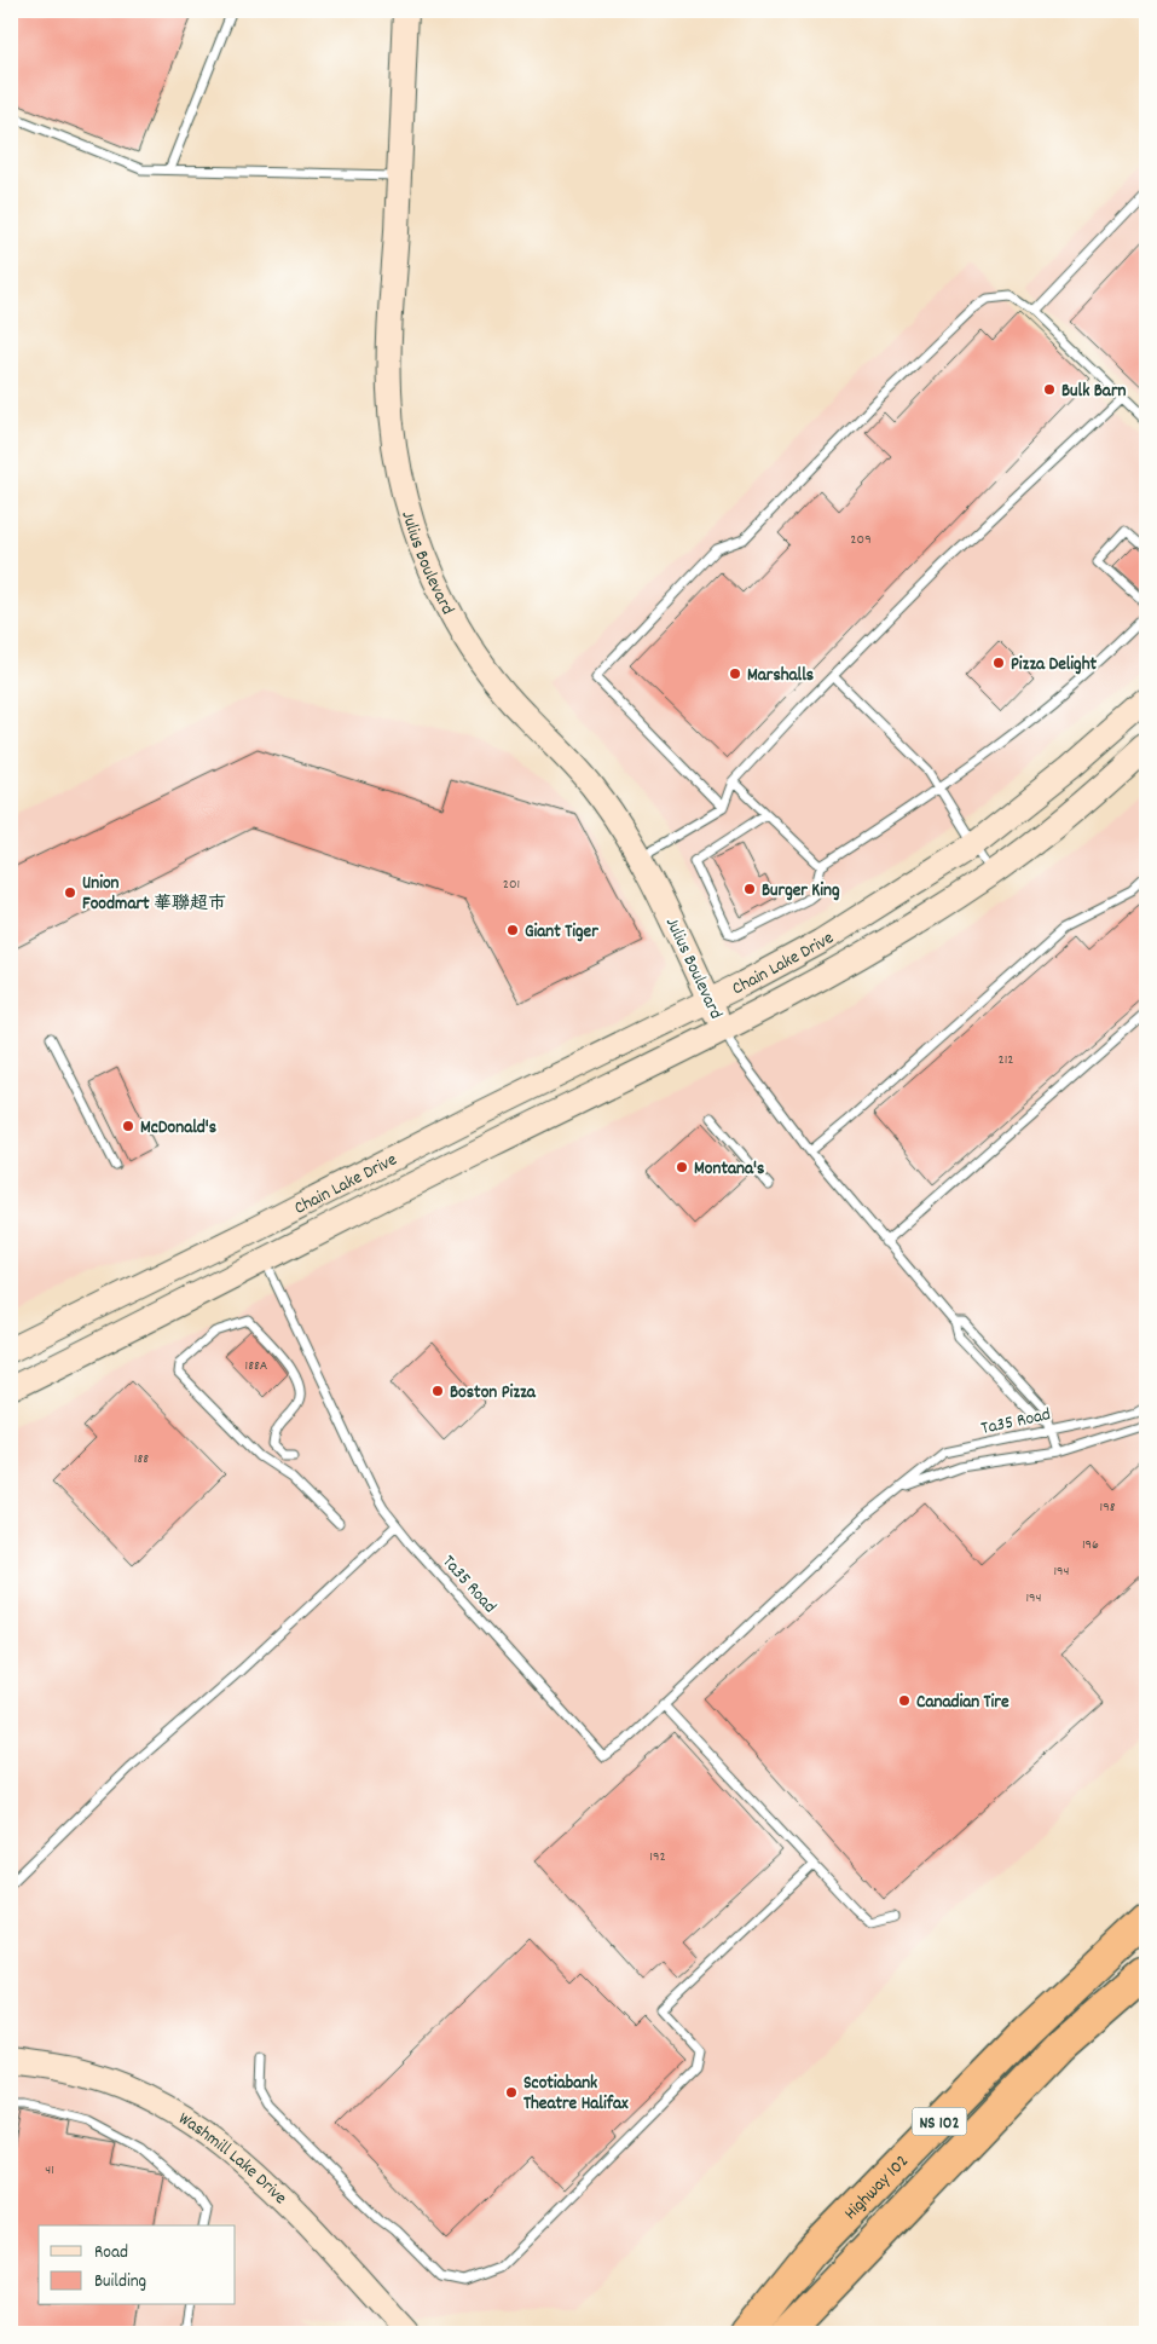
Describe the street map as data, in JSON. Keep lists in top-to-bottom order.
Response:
{
  "streets": {
    "highway": ["NS 102", "Highway 102"],
    "street": ["Julius Boulevard", "Chain Lake Drive", "Washmill Lake Drive"],
    "lane": ["Ta35 Road"]
  },
  "crossings": [
    ["Julius Boulevard", "Chain Lake Drive"]
  ],
  "places": [
    "Bulk Barn",
    "Pizza Delight",
    "Marshalls",
    "Burger King",
    "Union Foodmart 華聯超市",
    "Giant Tiger",
    "McDonald's",
    "Montana's",
    "Boston Pizza",
    "Canadian Tire",
    "Scotiabank Theatre Halifax"
  ],
  "house_numbers": [
    "209",
    "201",
    "212",
    "188A",
    "188",
    "198",
    "196",
    "194",
    "194",
    "192",
    "41"
  ],
  "legend": ["Road", "Building"]
}
